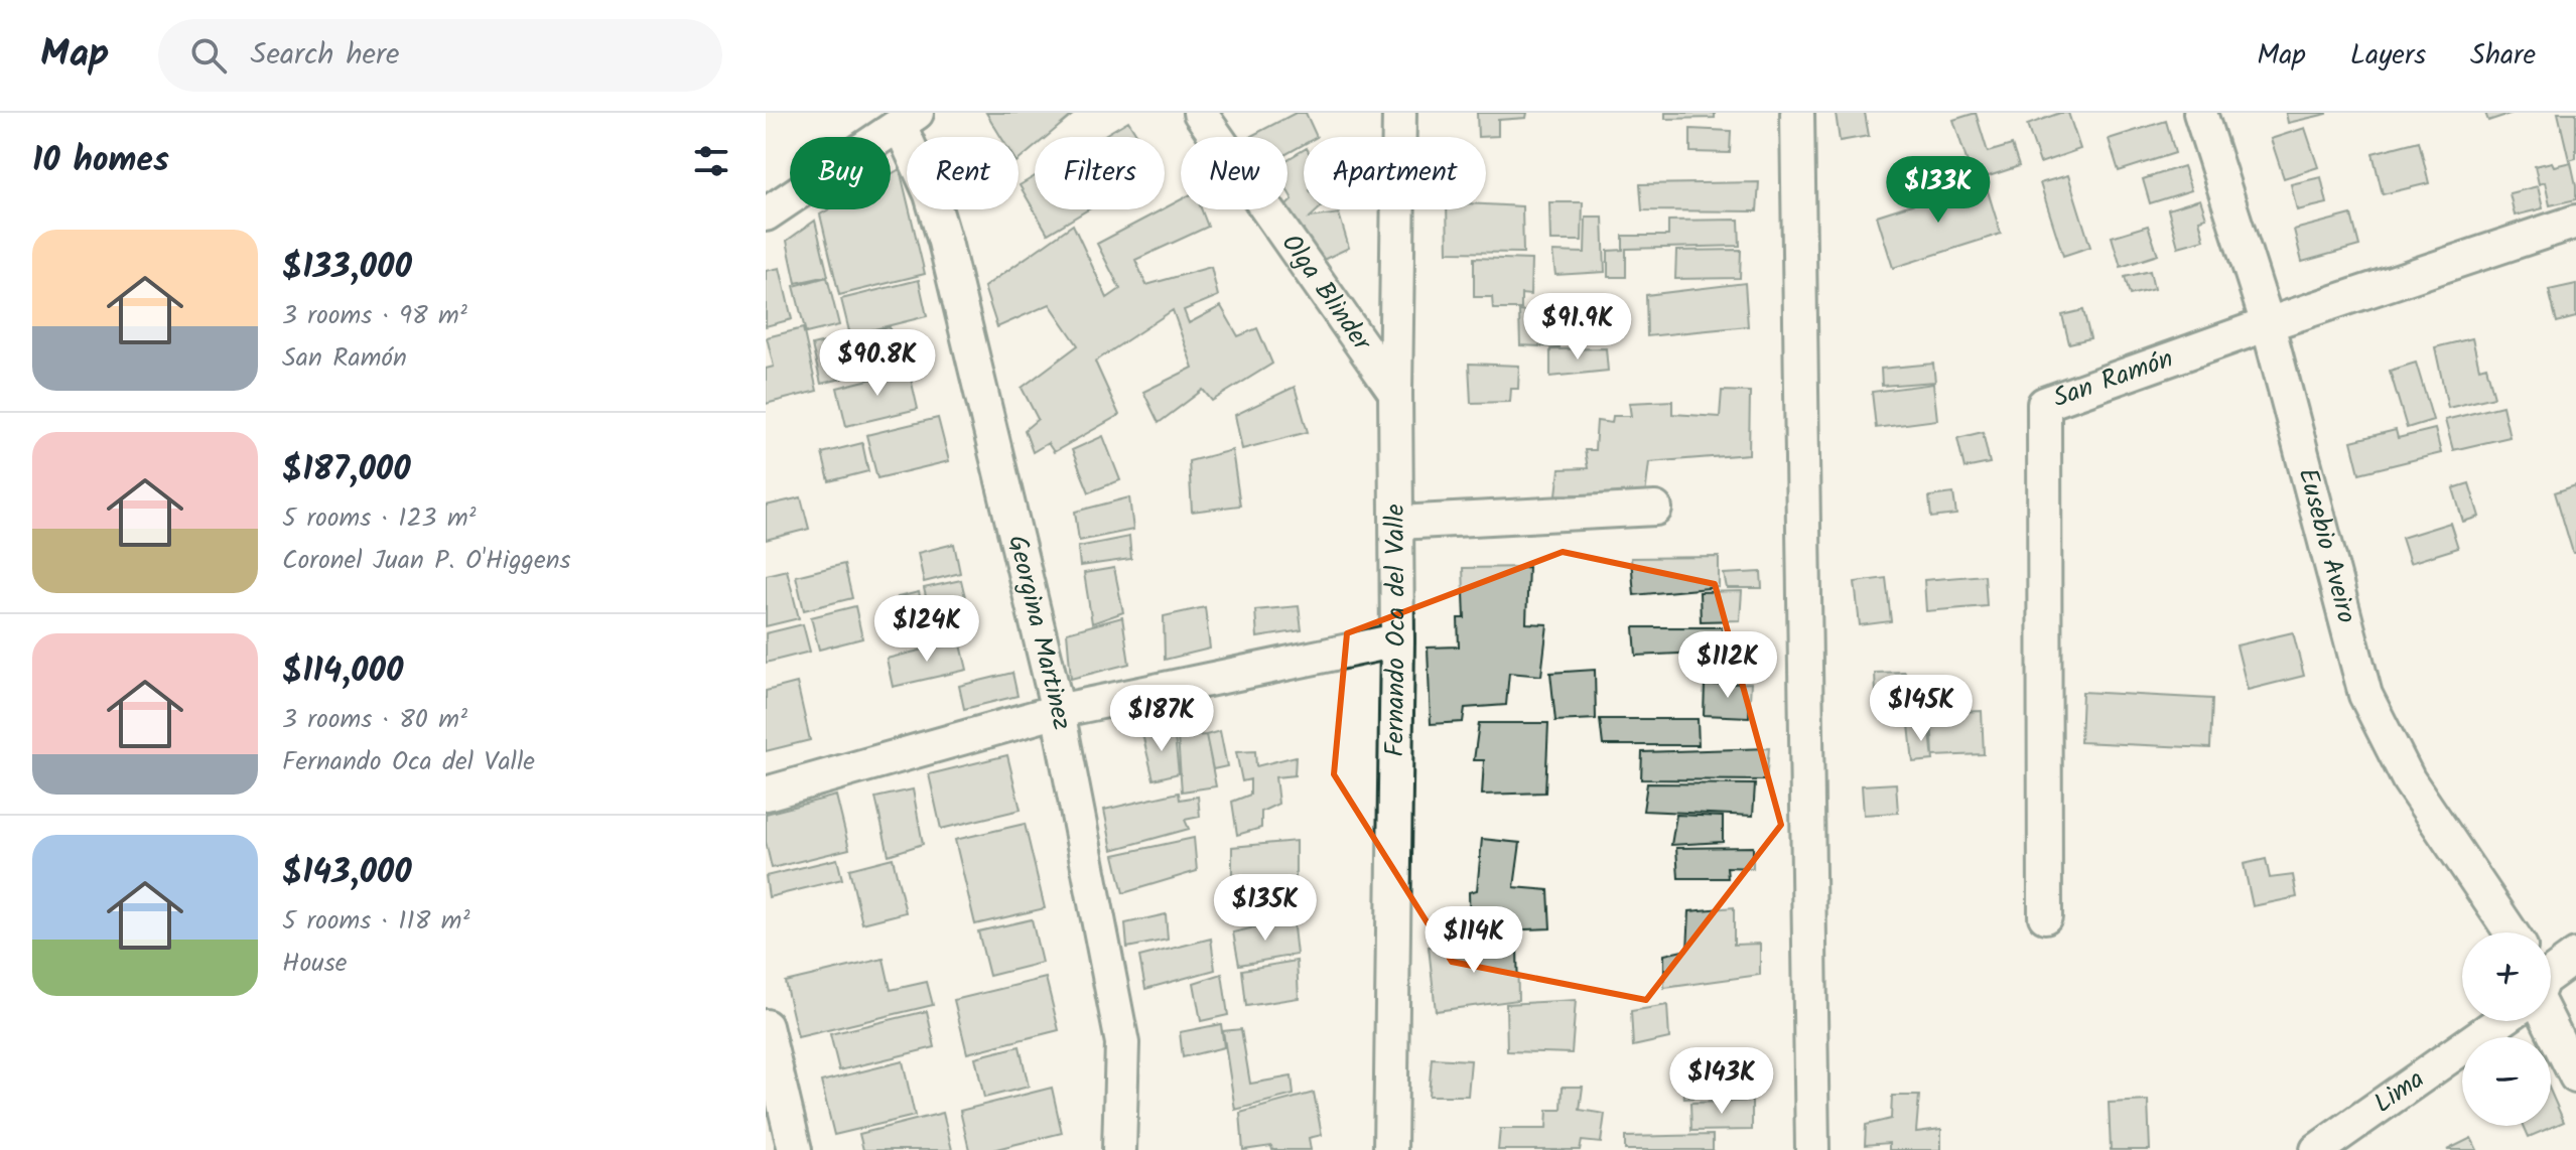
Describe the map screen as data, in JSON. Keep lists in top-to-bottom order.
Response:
{
  "streets": {
    "street": [
      "Olga Blinder",
      "San Ramón",
      "Eusebio Aveiro",
      "Fernando Oca del Valle",
      "Georgina Martinez",
      "Lima"
    ]
  },
  "crossings": [
    ["Olga Blinder", "Fernando Oca del Valle"],
    ["San Ramón", "Eusebio Aveiro"]
  ],
  "page": {
    "header": "Map",
    "search": "Search here",
    "nav": ["Map", "Layers", "Share"],
    "heading": "10 homes",
    "chip": [
      "Buy",
      "Rent",
      "Filters",
      "New",
      "Apartment"
    ],
    "price": [
      "$133K",
      "$91.9K",
      "$90.8K",
      "$124K",
      "$112K",
      "$145K",
      "$187K",
      "$135K",
      "$114K",
      "$143K"
    ],
    "list": [
      {
        "name": "$133,000",
        "note": "3 rooms · 98 m² · San Ramón"
      },
      {
        "name": "$187,000",
        "note": "5 rooms · 123 m² · Coronel Juan P. O'Higgens"
      },
      {
        "name": "$114,000",
        "note": "3 rooms · 80 m² · Fernando Oca del Valle"
      },
      {
        "name": "$143,000",
        "note": "5 rooms · 118 m² · House"
      }
    ],
    "map_buttons": ["+", "−"]
  }
}
